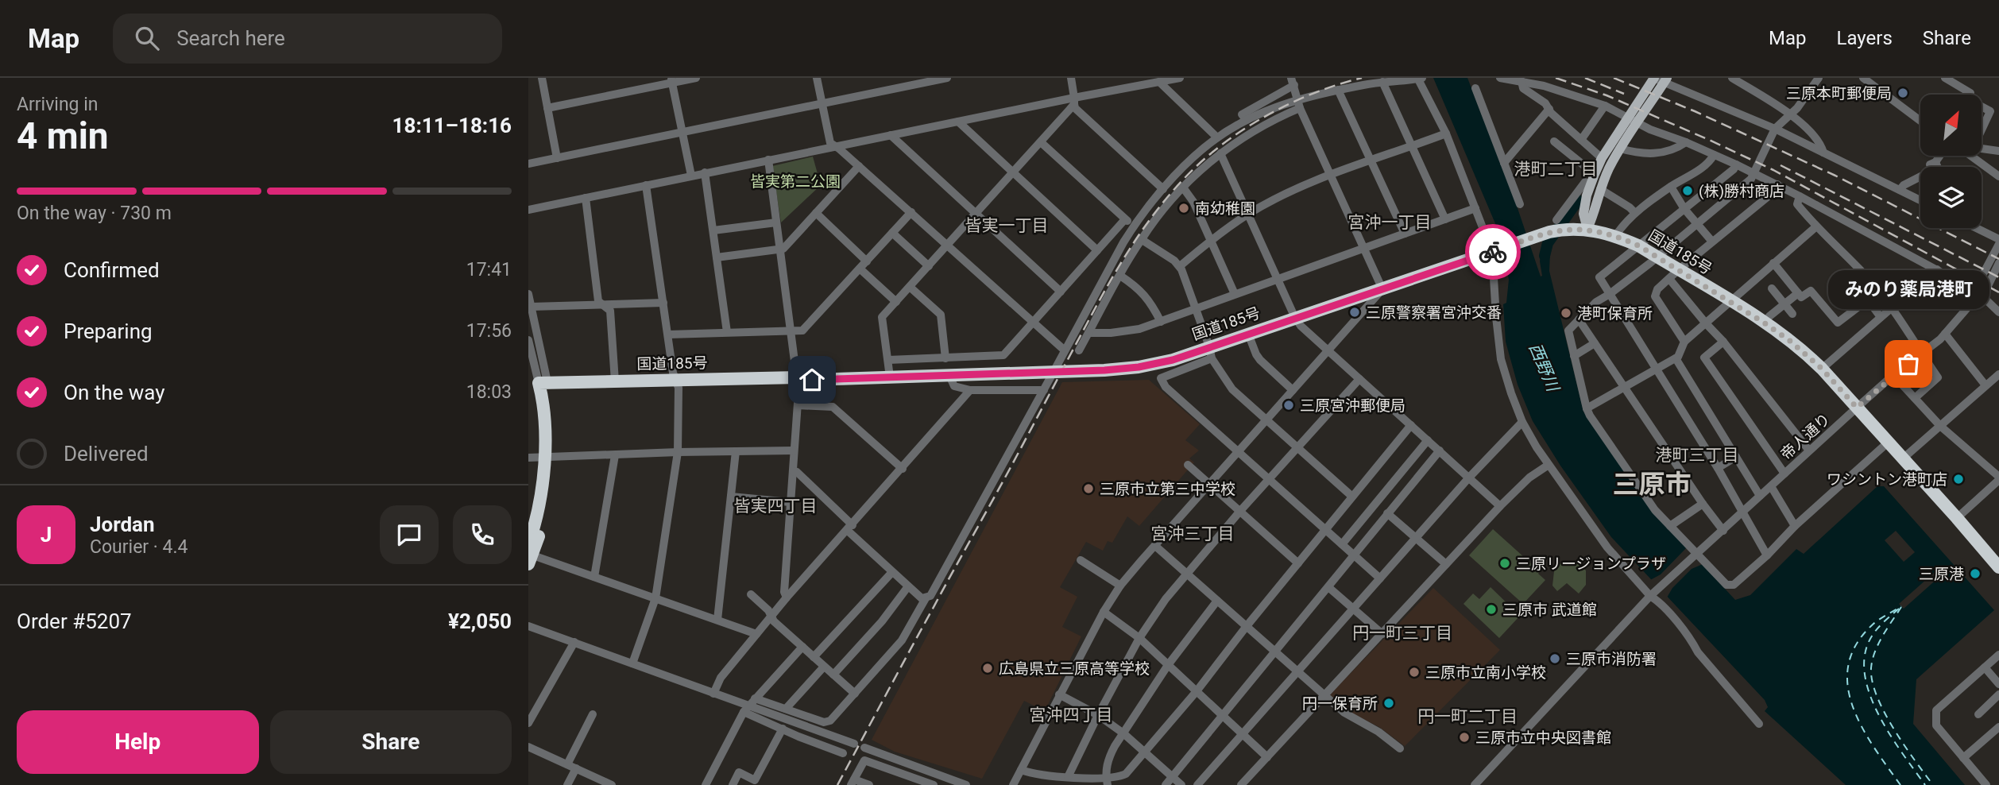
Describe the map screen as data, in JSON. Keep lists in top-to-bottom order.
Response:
{
  "streets": {
    "highway": ["国道185号"],
    "street": ["帝人通り"]
  },
  "crossings": [
    ["国道185号", "帝人通り"]
  ],
  "districts": [
    "港町二丁目",
    "宮沖一丁目",
    "皆実一丁目",
    "港町三丁目",
    "三原市",
    "皆実四丁目",
    "宮沖三丁目",
    "円一町三丁目",
    "宮沖四丁目",
    "円一町二丁目"
  ],
  "water": ["西野川"],
  "parks": ["皆実第二公園"],
  "places": [
    "三原本町郵便局",
    "(株)勝村商店",
    "南幼稚園",
    "三原警察署宮沖交番",
    "港町保育所",
    "みのり薬局港町",
    "三原宮沖郵便局",
    "ワシントン港町店",
    "三原市立第三中学校",
    "三原リージョンプラザ",
    "三原港",
    "三原市 武道館",
    "三原市消防署",
    "広島県立三原高等学校",
    "三原市立南小学校",
    "円一保育所",
    "三原市立中央図書館"
  ],
  "north": "top right",
  "page": {
    "header": "Map",
    "search": "Search here",
    "nav": ["Map", "Layers", "Share"],
    "heading": ["4 min", "Arriving in", "18:11–18:16"],
    "panel": [
      "Jordan",
      "Courier · 4.4",
      "Order #5207",
      "¥2,050"
    ],
    "bar": "On the way · 730 m",
    "list": [
      ["Confirmed", "17:41"],
      ["Preparing", "17:56"],
      ["On the way", "18:03"],
      "Delivered"
    ],
    "bubble": "みのり薬局港町",
    "round": "J",
    "buttons": ["Help", "Share"]
  }
}
